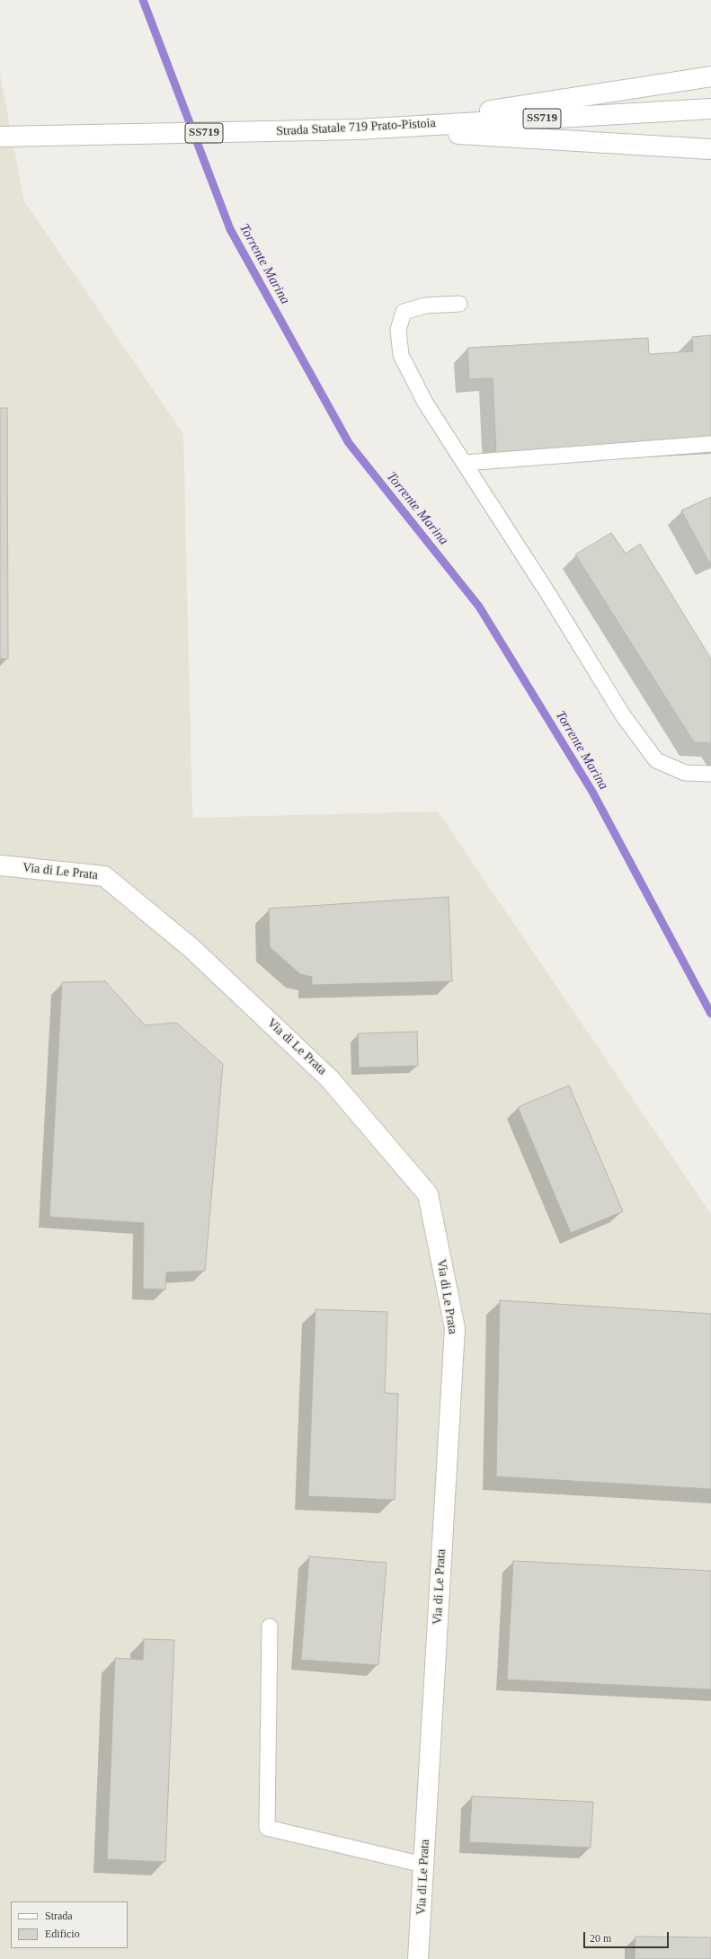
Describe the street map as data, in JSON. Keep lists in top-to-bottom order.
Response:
{
  "streets": {
    "main road": ["SS719", "Strada Statale 719 Prato-Pistoia", "Via di Le Prata"]
  },
  "water": ["Torrente Marina"],
  "legend": ["Strada", "Edificio"],
  "scale_bar": "20 m"
}
